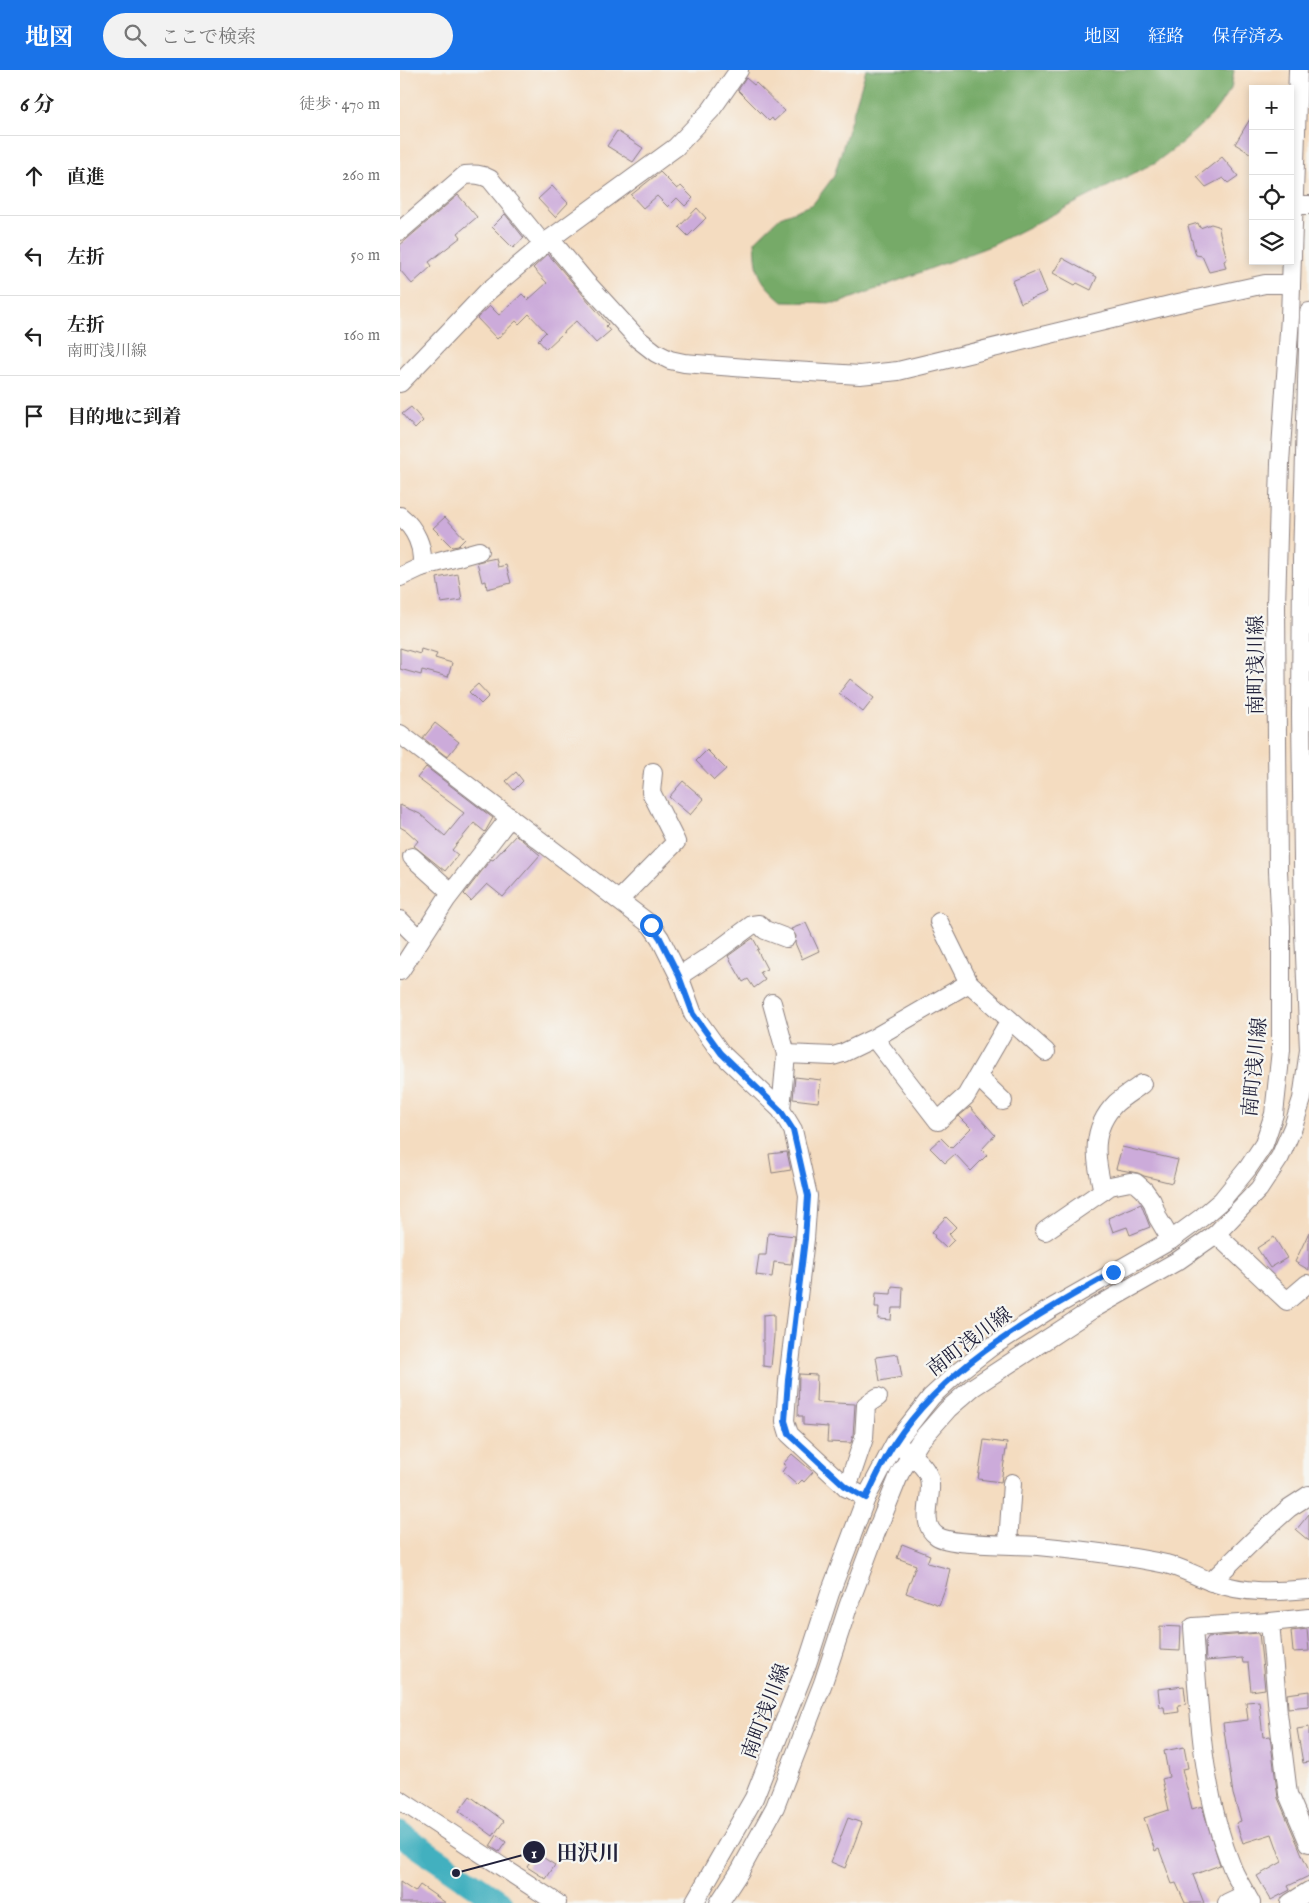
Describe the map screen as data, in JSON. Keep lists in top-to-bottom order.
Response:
{
  "streets": {
    "street": ["南町浅川線"]
  },
  "places": ["田沢川"],
  "page": {
    "header": "地図",
    "search": "ここで検索",
    "nav": ["地図", "経路", "保存済み"],
    "heading": ["6 分", "徒歩 · 470 m"],
    "map_buttons": ["+", "−"],
    "list": [
      ["直進", "260 m"],
      ["左折", "50 m"],
      ["左折", "南町浅川線", "160 m"],
      "目的地に到着"
    ]
  }
}
